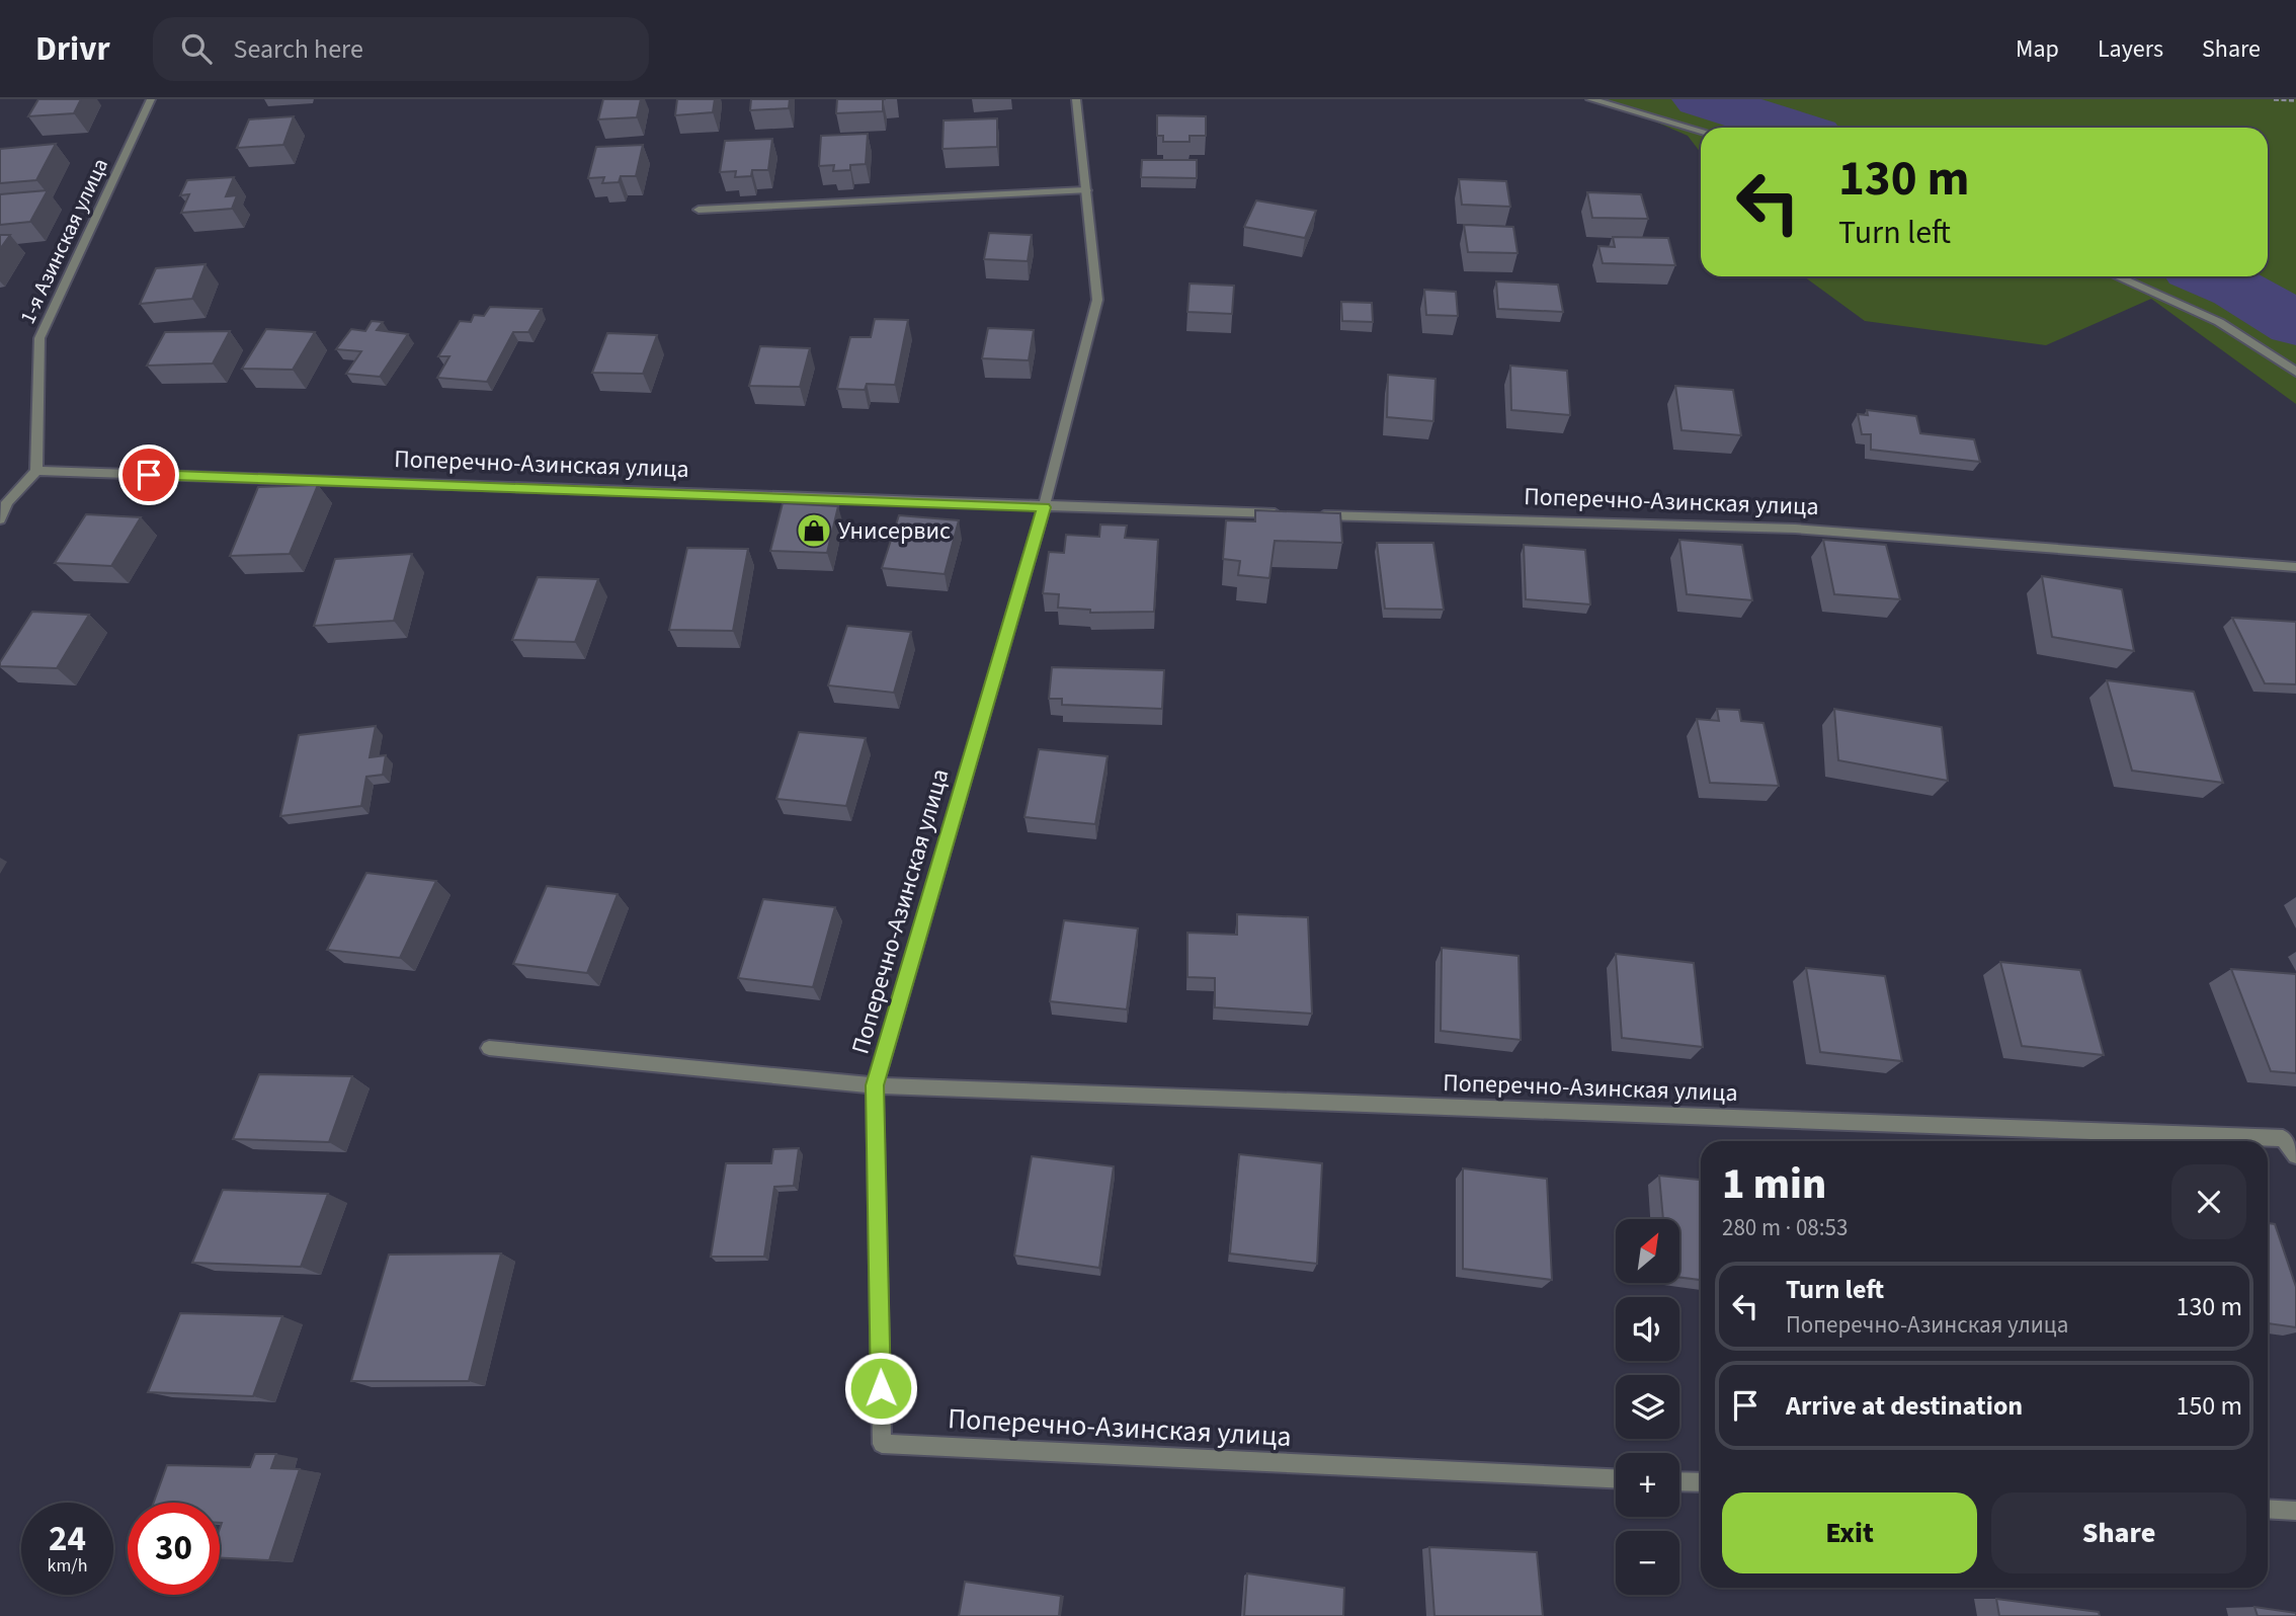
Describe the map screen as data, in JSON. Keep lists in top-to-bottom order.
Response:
{
  "streets": {
    "street": ["1-я Азинская улица", "Поперечно-Азинская улица"]
  },
  "crossings": [
    ["1-я Азинская улица", "Поперечно-Азинская улица"]
  ],
  "places": {
    "shop": ["Унисервис"]
  },
  "north": "top right",
  "page": {
    "header": "Drivr",
    "search": "Search here",
    "nav": ["Map", "Layers", "Share"],
    "turn": ["130 m", "Turn left"],
    "heading": ["1 min", "280 m · 08:53"],
    "map_buttons": ["+", "−"],
    "list": [
      {
        "name": "Turn left",
        "note": "Поперечно-Азинская улица",
        "value": "130 m"
      },
      {
        "name": "Arrive at destination",
        "value": "150 m"
      }
    ],
    "buttons": ["Exit", "Share"],
    "speed": "24 km/h",
    "limit": "30"
  }
}
